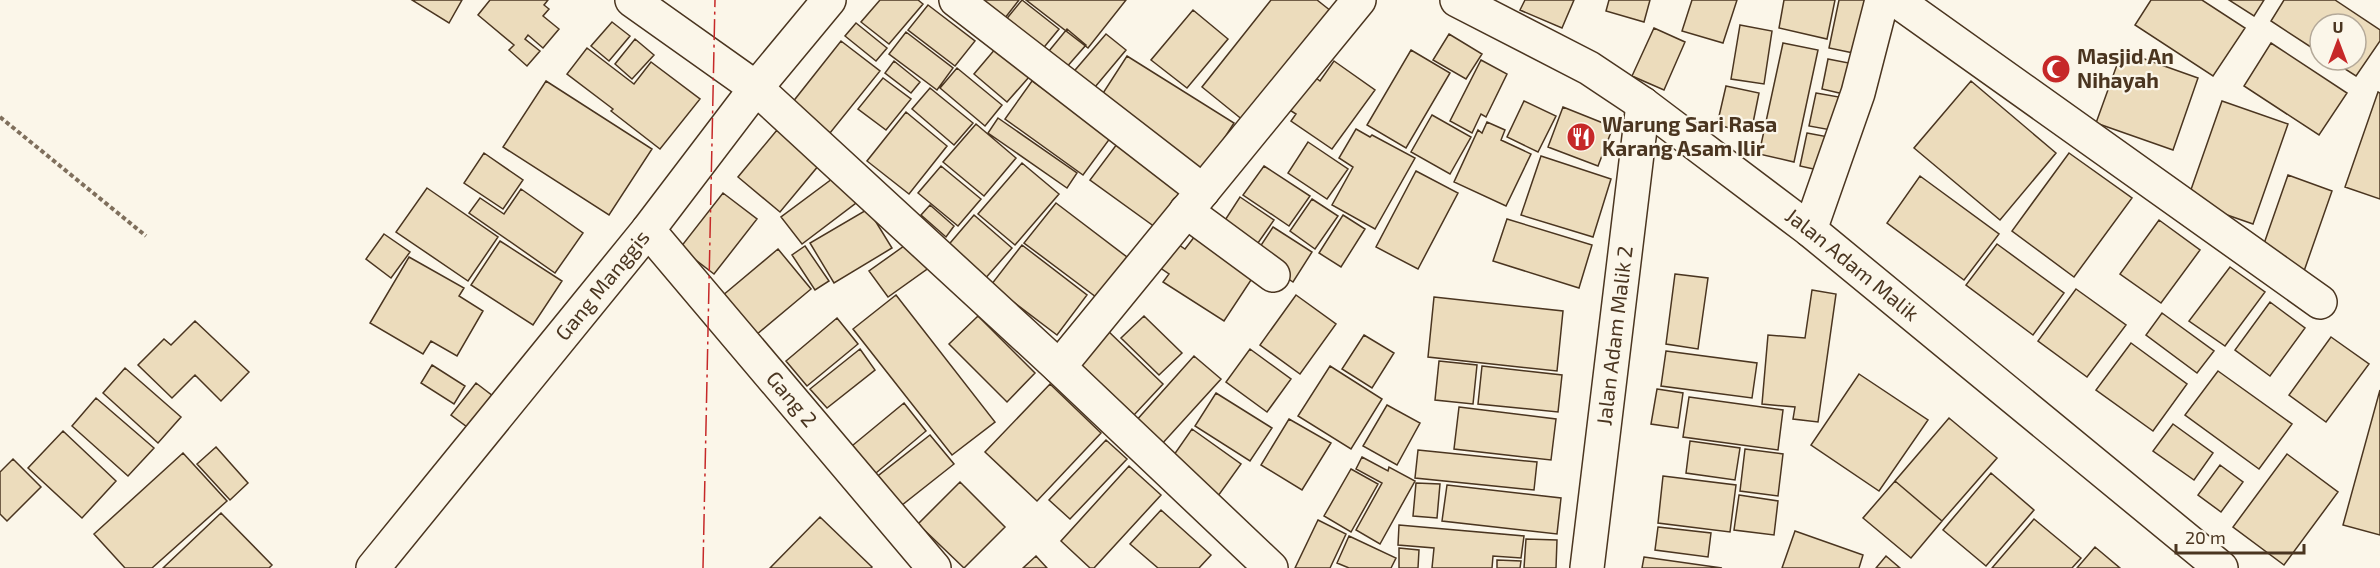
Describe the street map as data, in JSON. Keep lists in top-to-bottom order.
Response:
{
  "streets": {
    "street": [
      "Jalan Adam Malik",
      "Gang Manggis",
      "Jalan Adam Malik 2",
      "Gang 2"
    ]
  },
  "crossings": [
    ["Jalan Adam Malik", "Jalan Adam Malik 2"],
    ["Gang Manggis", "Gang 2"]
  ],
  "places": {
    "mosque": ["Masjid An Nihayah"],
    "restaurant": ["Warung Sari Rasa Karang Asam Ilir"]
  },
  "scale_bar": "20 m",
  "north": "top"
}
